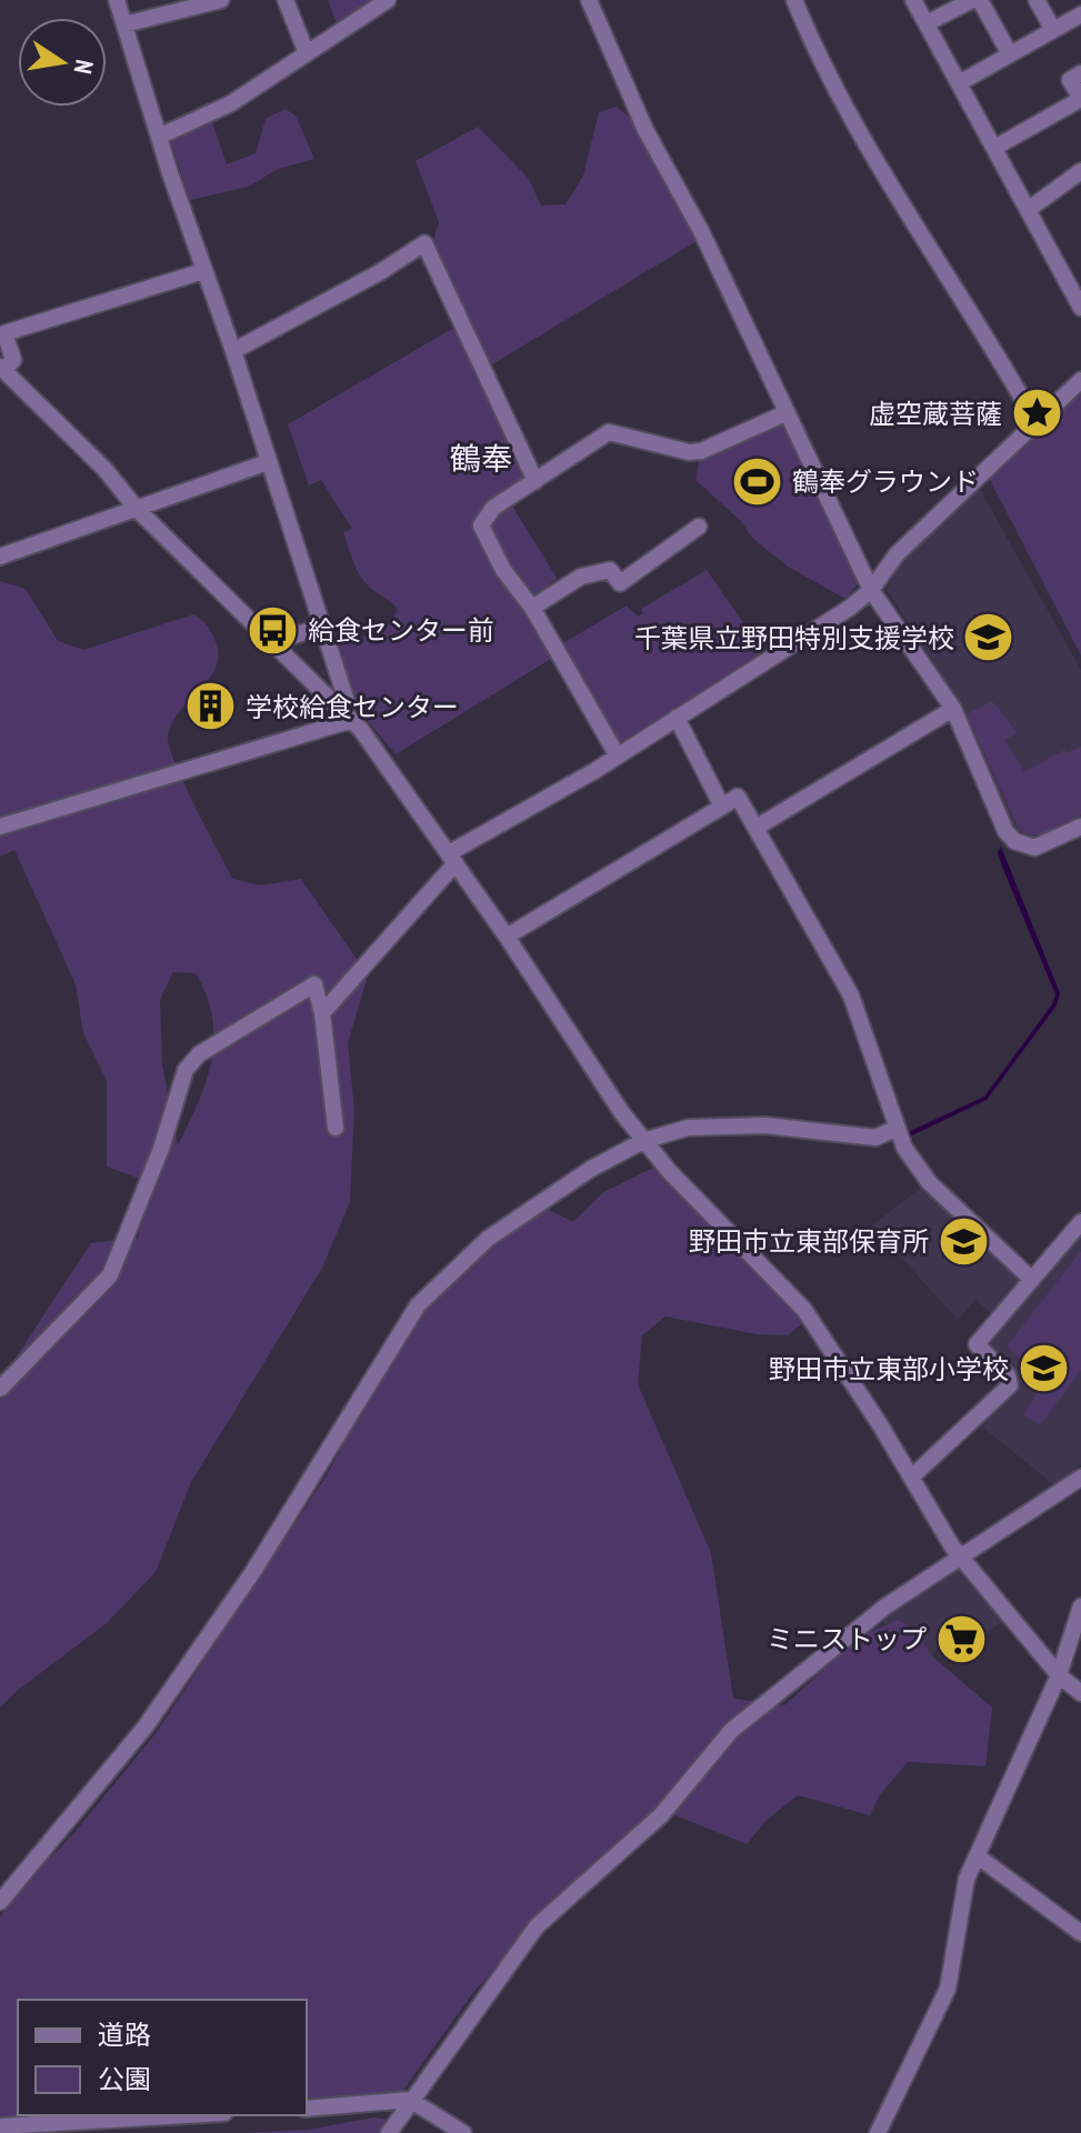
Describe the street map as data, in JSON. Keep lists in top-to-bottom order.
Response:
{
  "districts": ["鶴奉"],
  "places": {
    "place": ["虚空蔵菩薩"],
    "sports": ["鶴奉グラウンド"],
    "bus stop": ["給食センター前"],
    "school or university": ["千葉県立野田特別支援学校", "野田市立東部保育所", "野田市立東部小学校"],
    "building": ["学校給食センター"],
    "supermarket": ["ミニストップ"]
  },
  "legend": ["道路", "公園"],
  "north": "right"
}
